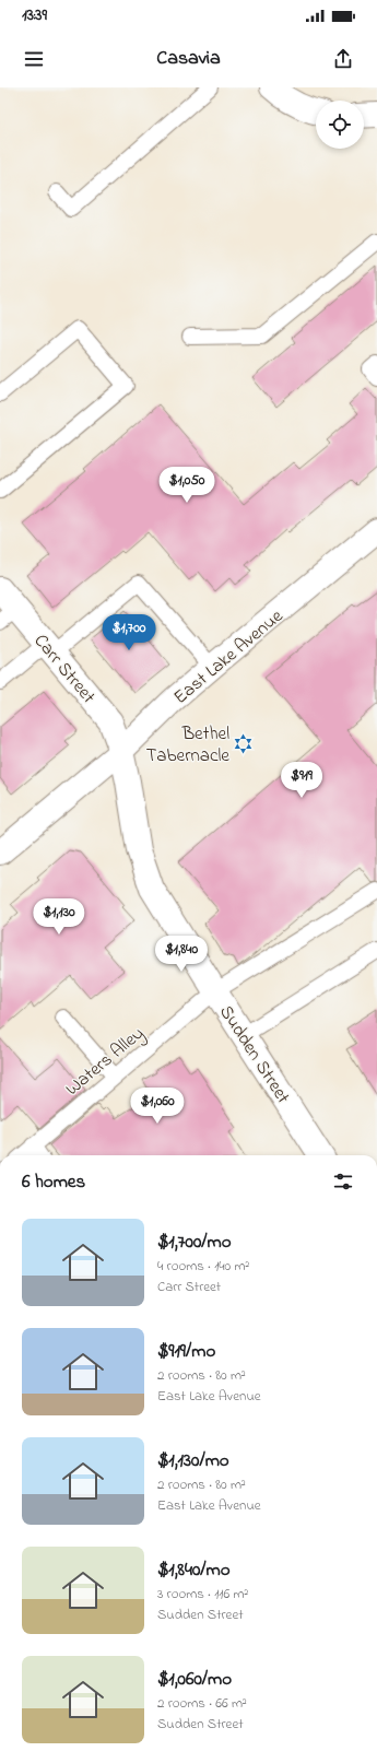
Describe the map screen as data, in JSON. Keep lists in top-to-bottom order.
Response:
{
  "streets": {
    "street": ["East Lake Avenue", "Carr Street", "Sudden Street"],
    "lane": ["Waters Alley"]
  },
  "crossings": [
    ["East Lake Avenue", "Carr Street"],
    ["East Lake Avenue", "Sudden Street"],
    ["Carr Street", "Sudden Street"],
    ["Sudden Street", "Waters Alley"]
  ],
  "places": {
    "synagogue": ["Bethel Tabernacle"]
  },
  "page": {
    "status": "13:39",
    "header": "Casavia",
    "price": [
      "$1,050",
      "$1,700",
      "$919",
      "$1,130",
      "$1,840",
      "$1,060"
    ],
    "heading": "6 homes",
    "list": [
      {
        "name": "$1,700/mo",
        "note": "4 rooms · 140 m² · Carr Street"
      },
      {
        "name": "$919/mo",
        "note": "2 rooms · 80 m² · East Lake Avenue"
      },
      {
        "name": "$1,130/mo",
        "note": "2 rooms · 80 m² · East Lake Avenue"
      },
      {
        "name": "$1,840/mo",
        "note": "3 rooms · 116 m² · Sudden Street"
      },
      {
        "name": "$1,060/mo",
        "note": "2 rooms · 66 m² · Sudden Street"
      }
    ]
  }
}
